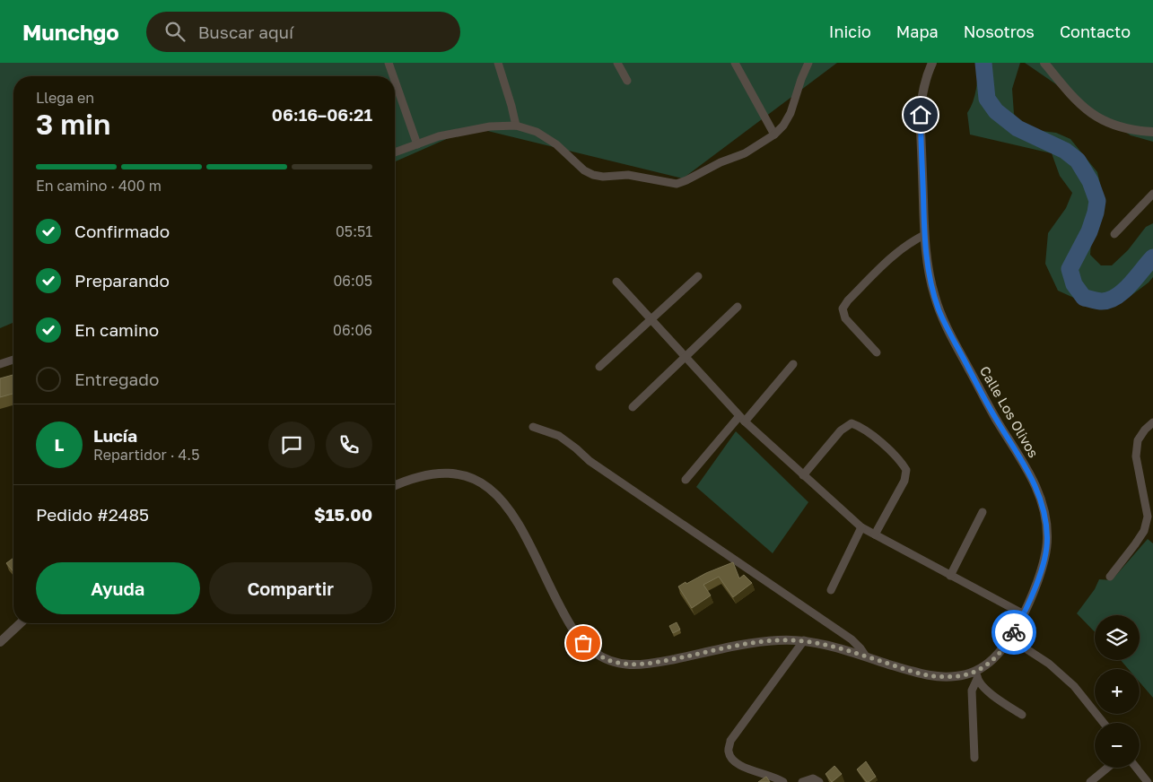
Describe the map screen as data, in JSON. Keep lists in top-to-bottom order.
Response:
{
  "streets": {
    "street": ["Calle Los Olivos"]
  },
  "page": {
    "header": "Munchgo",
    "search": "Buscar aquí",
    "nav": [
      "Inicio",
      "Mapa",
      "Nosotros",
      "Contacto"
    ],
    "heading": ["3 min", "Llega en", "06:16–06:21"],
    "panel": [
      "Lucía",
      "Repartidor · 4.5",
      "Pedido #2485",
      "$15.00"
    ],
    "bar": "En camino · 400 m",
    "list": [
      ["Confirmado", "05:51"],
      ["Preparando", "06:05"],
      ["En camino", "06:06"],
      "Entregado"
    ],
    "round": "L",
    "buttons": ["Ayuda", "Compartir"],
    "map_buttons": ["+", "−"]
  }
}
